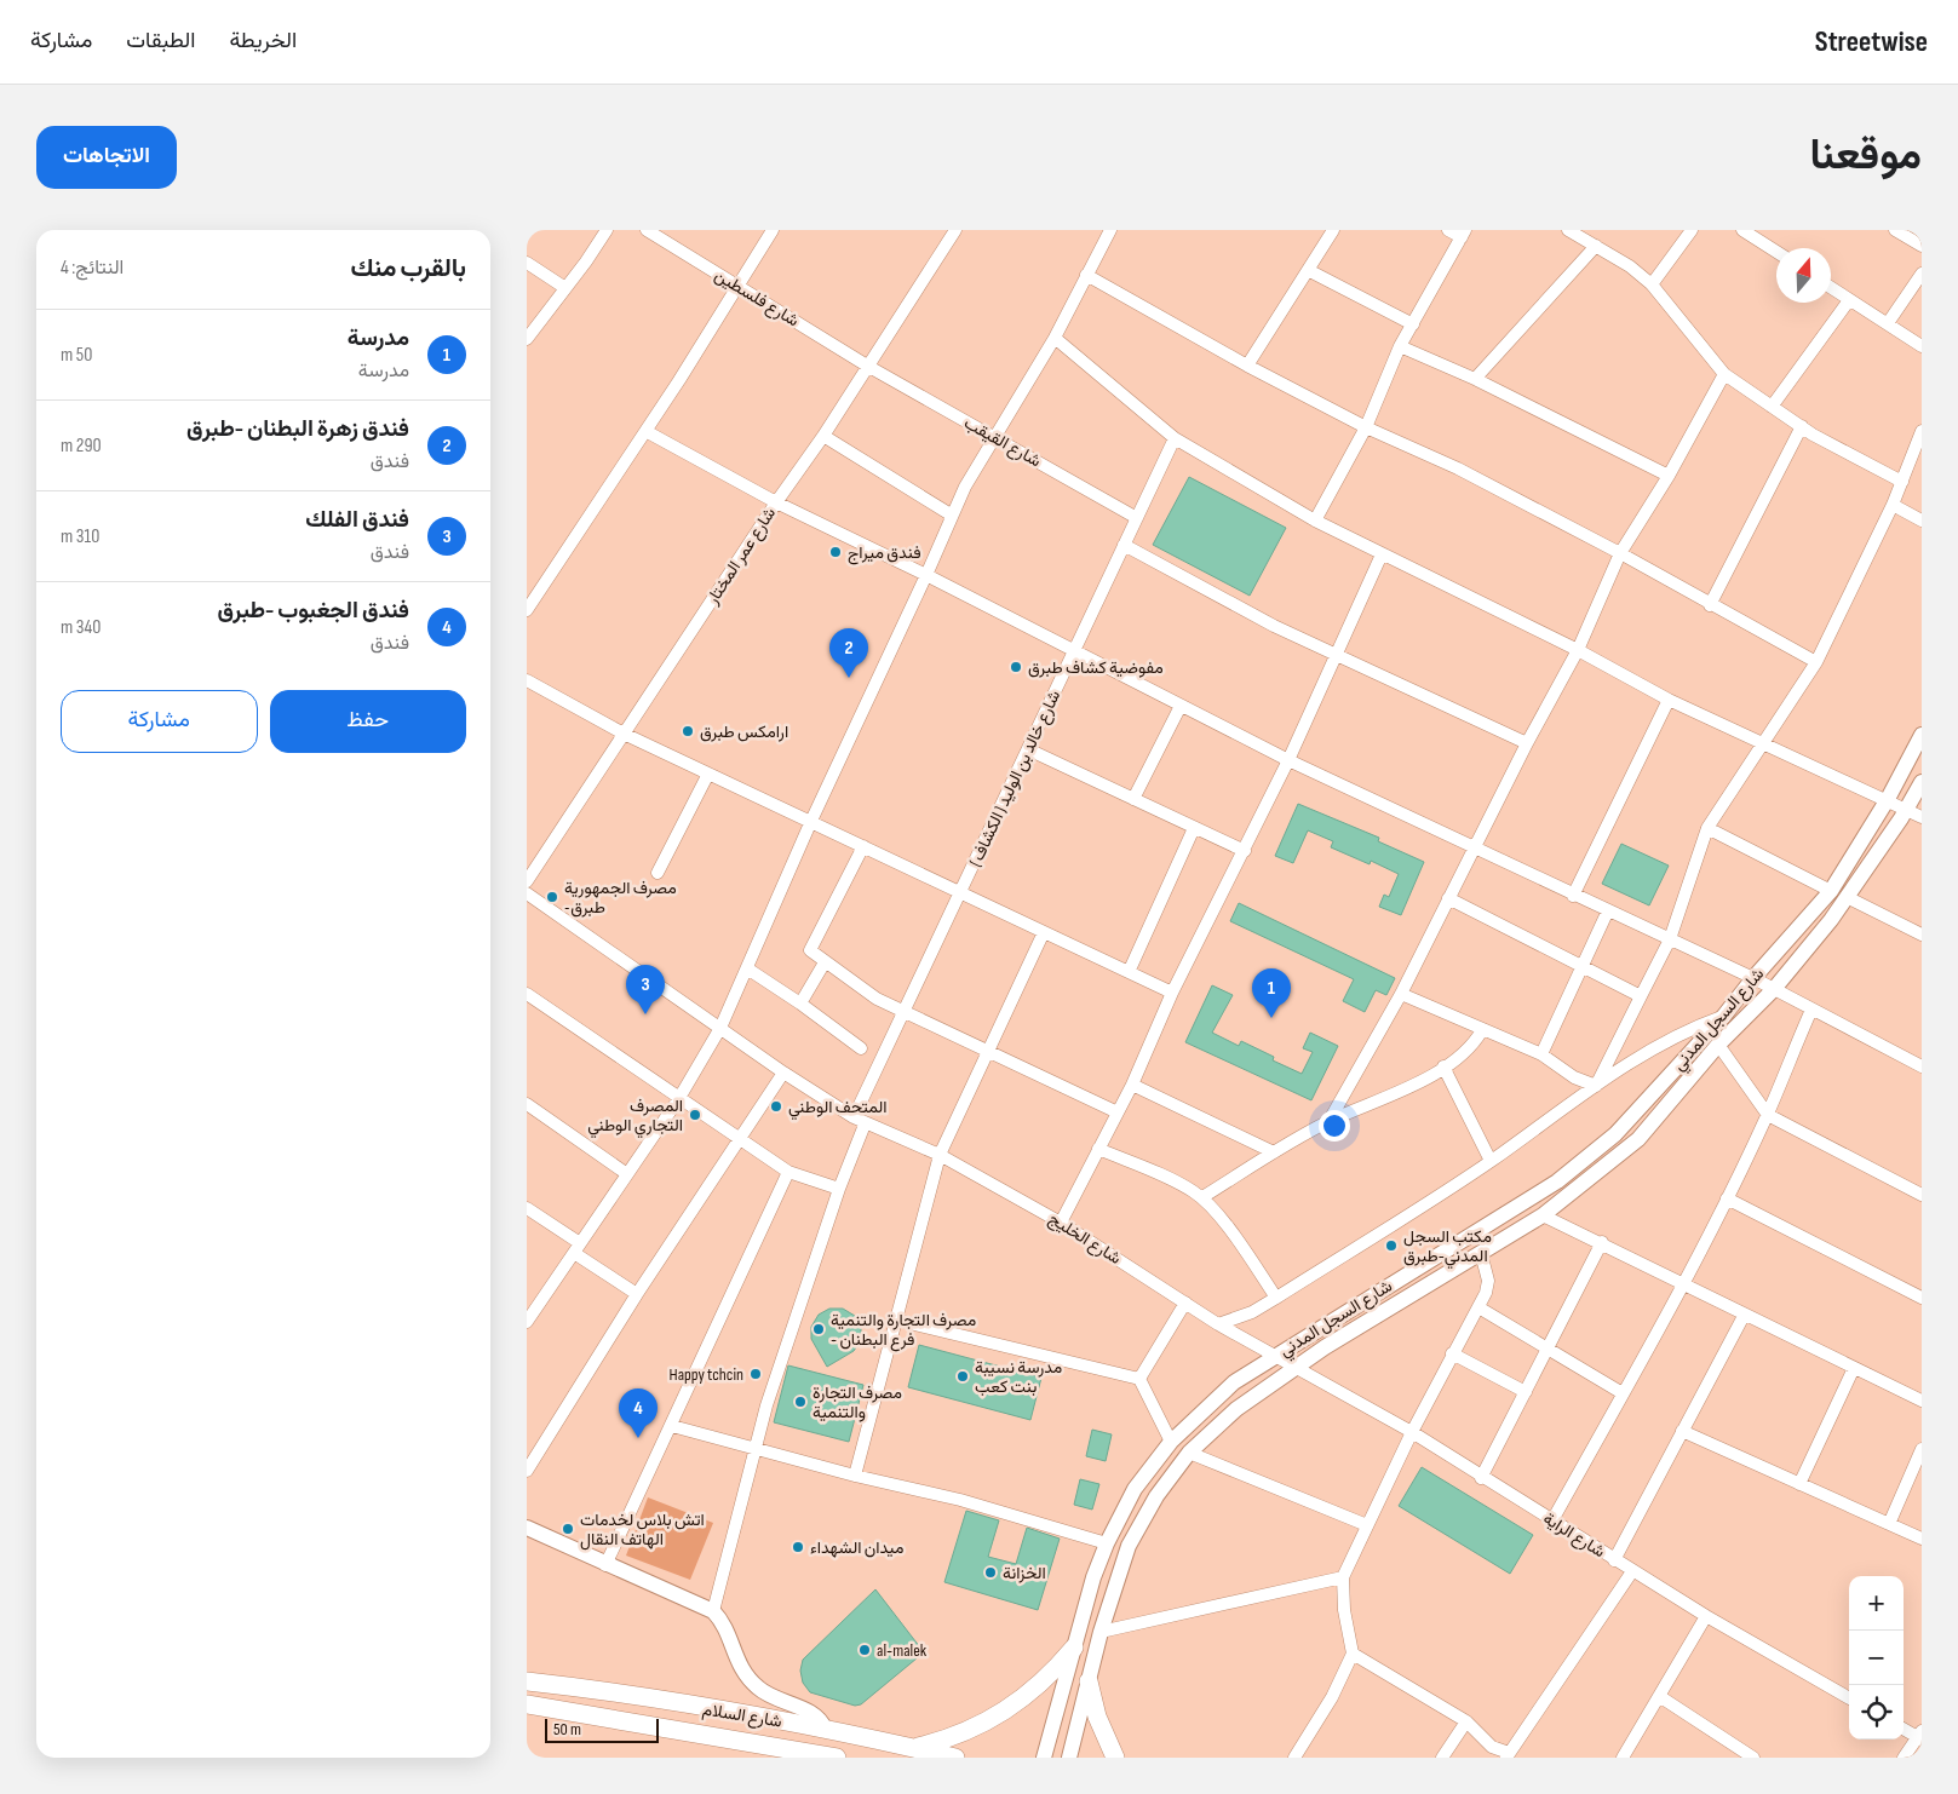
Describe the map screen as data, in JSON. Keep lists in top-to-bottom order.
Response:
{
  "streets": {
    "main road": ["شارع السلام"],
    "street": [
      "شارع فلسطين",
      "شارع القيقب",
      "شارع عمر المختار",
      "شارع خالد بن الوليد ( الكشاف )",
      "شارع السجل المدني",
      "شارع الخليج",
      "شارع الراية"
    ]
  },
  "crossings": [
    ["شارع فلسطين", "شارع القيقب"],
    ["شارع فلسطين", "شارع عمر المختار"],
    ["شارع القيقب", "شارع عمر المختار"],
    ["شارع القيقب", "شارع خالد بن الوليد ( الكشاف )"],
    ["شارع خالد بن الوليد ( الكشاف )", "شارع الخليج"],
    ["شارع السجل المدني", "شارع الخليج"],
    ["شارع السجل المدني", "شارع الراية"],
    ["شارع الخليج", "شارع الراية"]
  ],
  "places": [
    "فندق ميراج",
    "مفوضية كشاف طبرق",
    "ارامكس طبرق",
    "مصرف الجمهورية -طبرق",
    "المتحف الوطني",
    "المصرف التجاري الوطني",
    "مكتب السجل المدني-طبرق",
    "مصرف التجارة والتنمية - فرع البطنان",
    "Happy tchcin",
    "مدرسة نسيبة بنت كعب",
    "مصرف التجارة والتنمية",
    "اتش بلاس لخدمات الهاتف النقال",
    "ميدان الشهداء",
    "الخزانة",
    "al-malek"
  ],
  "scale_bar": "50 m",
  "north": "top",
  "page": {
    "header": "Streetwise",
    "nav": ["الخريطة", "الطبقات", "مشاركة"],
    "title": "موقعنا",
    "buttons": [
      "الاتجاهات",
      ["حفظ", "مشاركة"]
    ],
    "heading": ["بالقرب منك", "النتائج: 4"],
    "list": [
      {
        "mark": "1",
        "name": "مدرسة",
        "note": "مدرسة",
        "value": "50 m"
      },
      {
        "mark": "2",
        "name": "فندق زهرة البطنان -طبرق",
        "note": "فندق",
        "value": "290 m"
      },
      {
        "mark": "3",
        "name": "فندق الفلك",
        "note": "فندق",
        "value": "310 m"
      },
      {
        "mark": "4",
        "name": "فندق الجغبوب -طبرق",
        "note": "فندق",
        "value": "340 m"
      }
    ],
    "pins": [
      "2",
      "3",
      "1",
      "4"
    ],
    "map_buttons": ["+", "−"],
    "scale": "50 m"
  }
}
